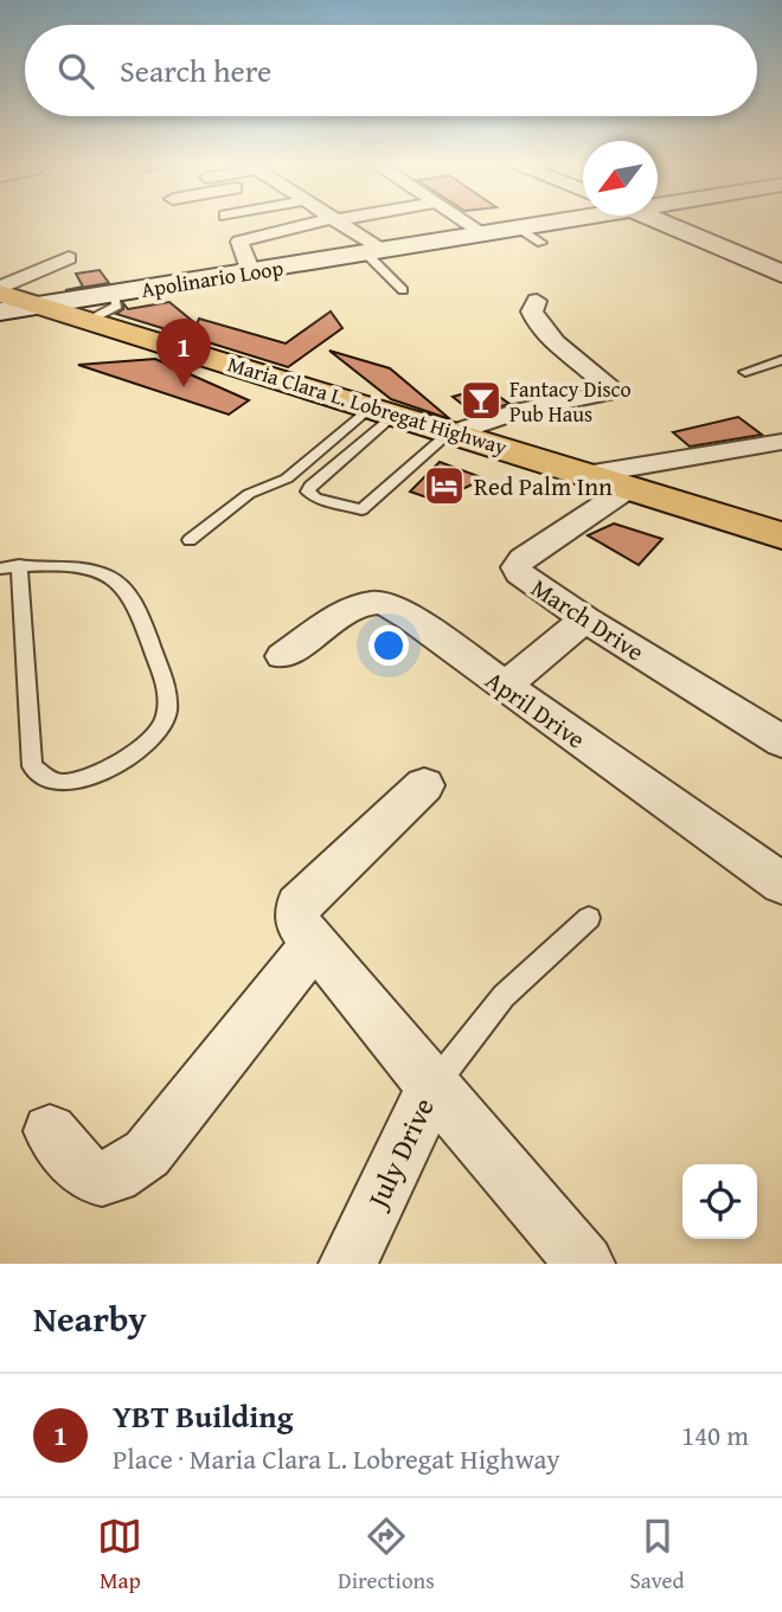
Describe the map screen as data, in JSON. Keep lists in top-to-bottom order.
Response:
{
  "streets": {
    "highway": ["Maria Clara L. Lobregat Highway"],
    "street": [
      "Apolinario Loop",
      "March Drive",
      "April Drive",
      "July Drive"
    ]
  },
  "crossings": [
    ["Apolinario Loop", "Maria Clara L. Lobregat Highway"],
    ["Maria Clara L. Lobregat Highway", "March Drive"]
  ],
  "places": {
    "bar": ["Fantacy Disco Pub Haus"],
    "hotel": ["Red Palm Inn"]
  },
  "north": "bottom left",
  "page": {
    "search": "Search here",
    "pins": "1",
    "heading": "Nearby",
    "list": [
      {
        "mark": "1",
        "name": "YBT Building",
        "note": "Place · Maria Clara L. Lobregat Highway",
        "value": "140 m"
      }
    ],
    "nav": ["Map", "Directions", "Saved"]
  }
}
